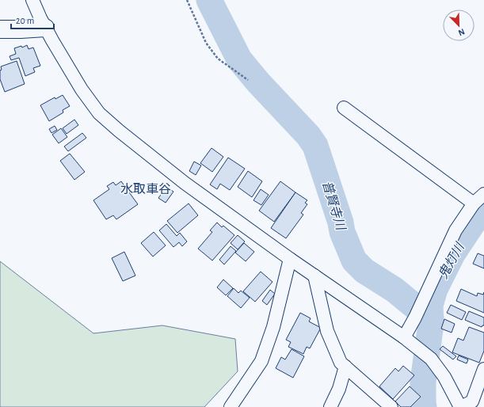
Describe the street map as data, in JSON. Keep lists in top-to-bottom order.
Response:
{
  "districts": ["水取車谷"],
  "water": ["普賢寺川", "鬼灯川"],
  "scale_bar": "20 m",
  "north": "bottom right"
}
